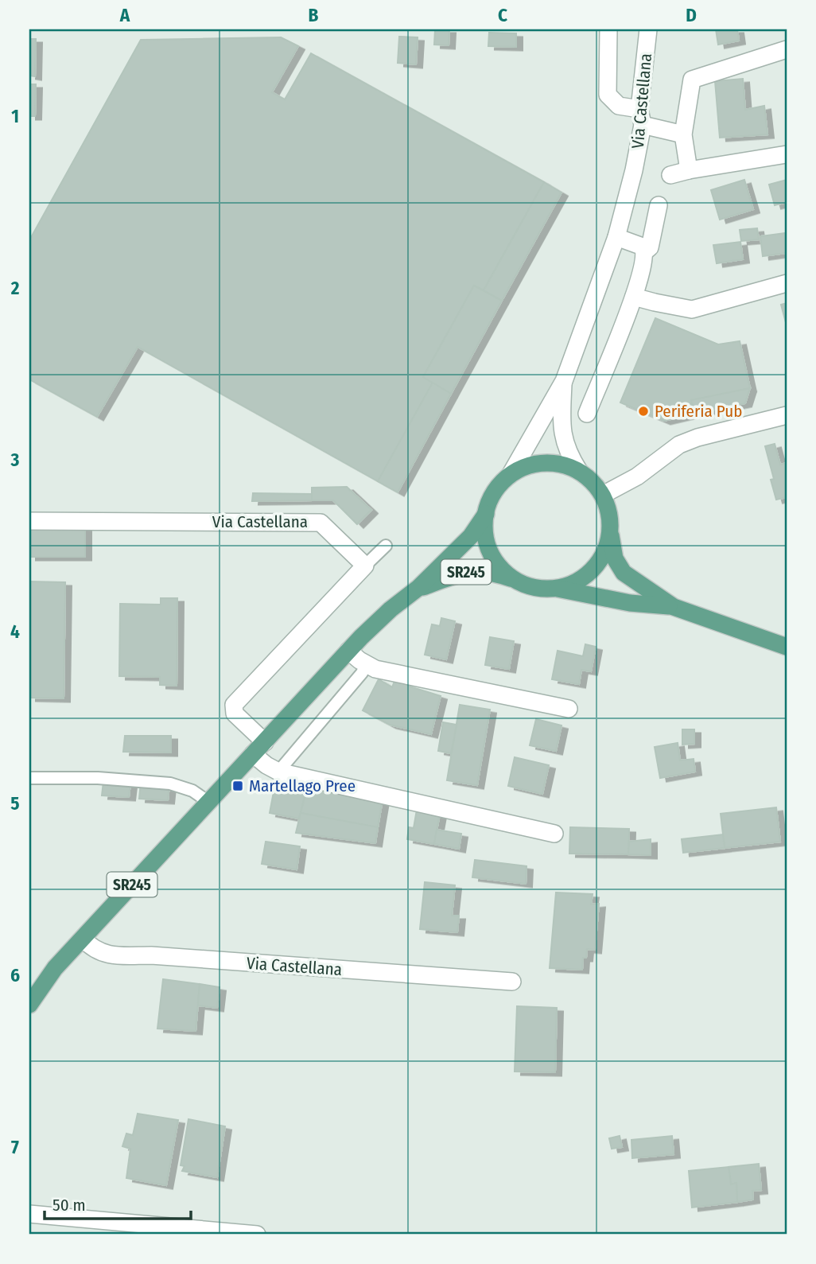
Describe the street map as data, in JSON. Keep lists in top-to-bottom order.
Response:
{
  "streets": {
    "main road": ["SR245"],
    "street": ["Via Castellana"]
  },
  "crossings": [
    ["Via Castellana", "SR245"]
  ],
  "places": {
    "other": ["Periferia Pub"],
    "transit": ["Martellago Pree"]
  },
  "scale_bar": "50 m",
  "grid": {
    "columns": [
      "A",
      "B",
      "C",
      "D"
    ],
    "rows": [
      "1",
      "2",
      "3",
      "4",
      "5",
      "6",
      "7"
    ]
  }
}
